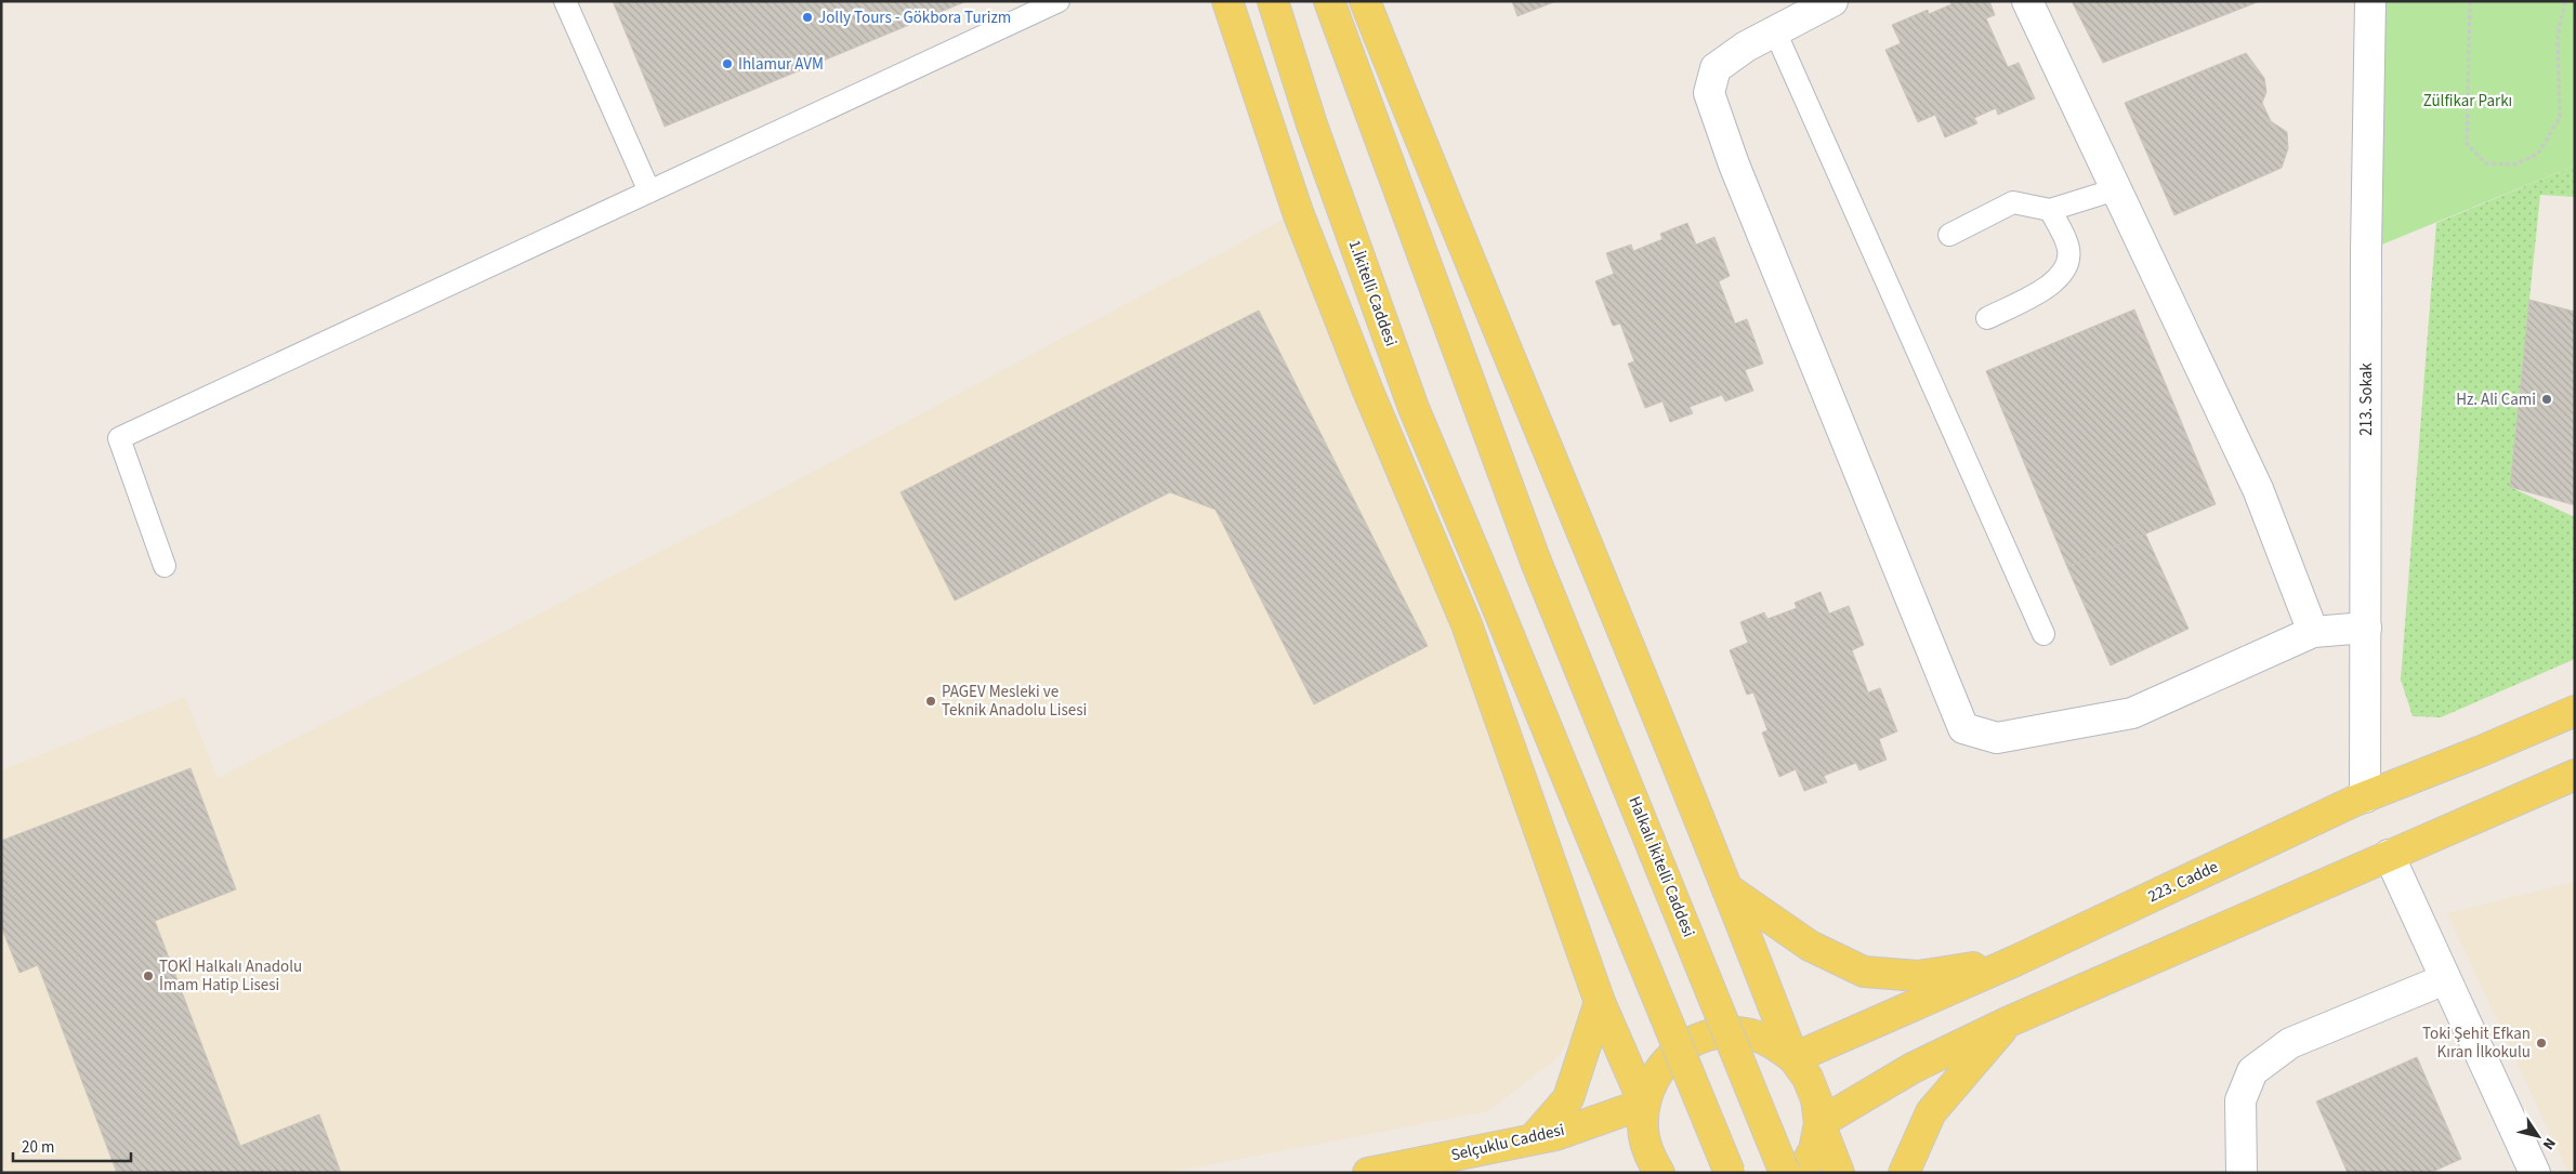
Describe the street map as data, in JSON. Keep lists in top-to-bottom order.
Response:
{
  "streets": {
    "main road": [
      "1.İkitelli Caddesi",
      "Halkalı İkitelli Caddesi",
      "223. Cadde",
      "Selçuklu Caddesi"
    ],
    "street": ["213. Sokak"]
  },
  "crossings": [
    ["213. Sokak", "223. Cadde"]
  ],
  "parks": ["Zülfikar Parkı"],
  "places": [
    "Jolly Tours - Gökbora Turizm",
    "Ihlamur AVM",
    "Hz. Ali Cami",
    "PAGEV Mesleki ve Teknik Anadolu Lisesi",
    "TOKİ Halkalı Anadolu İmam Hatip Lisesi",
    "Toki Şehit Efkan Kıran İlkokulu"
  ],
  "scale_bar": "20 m",
  "north": "bottom right"
}
